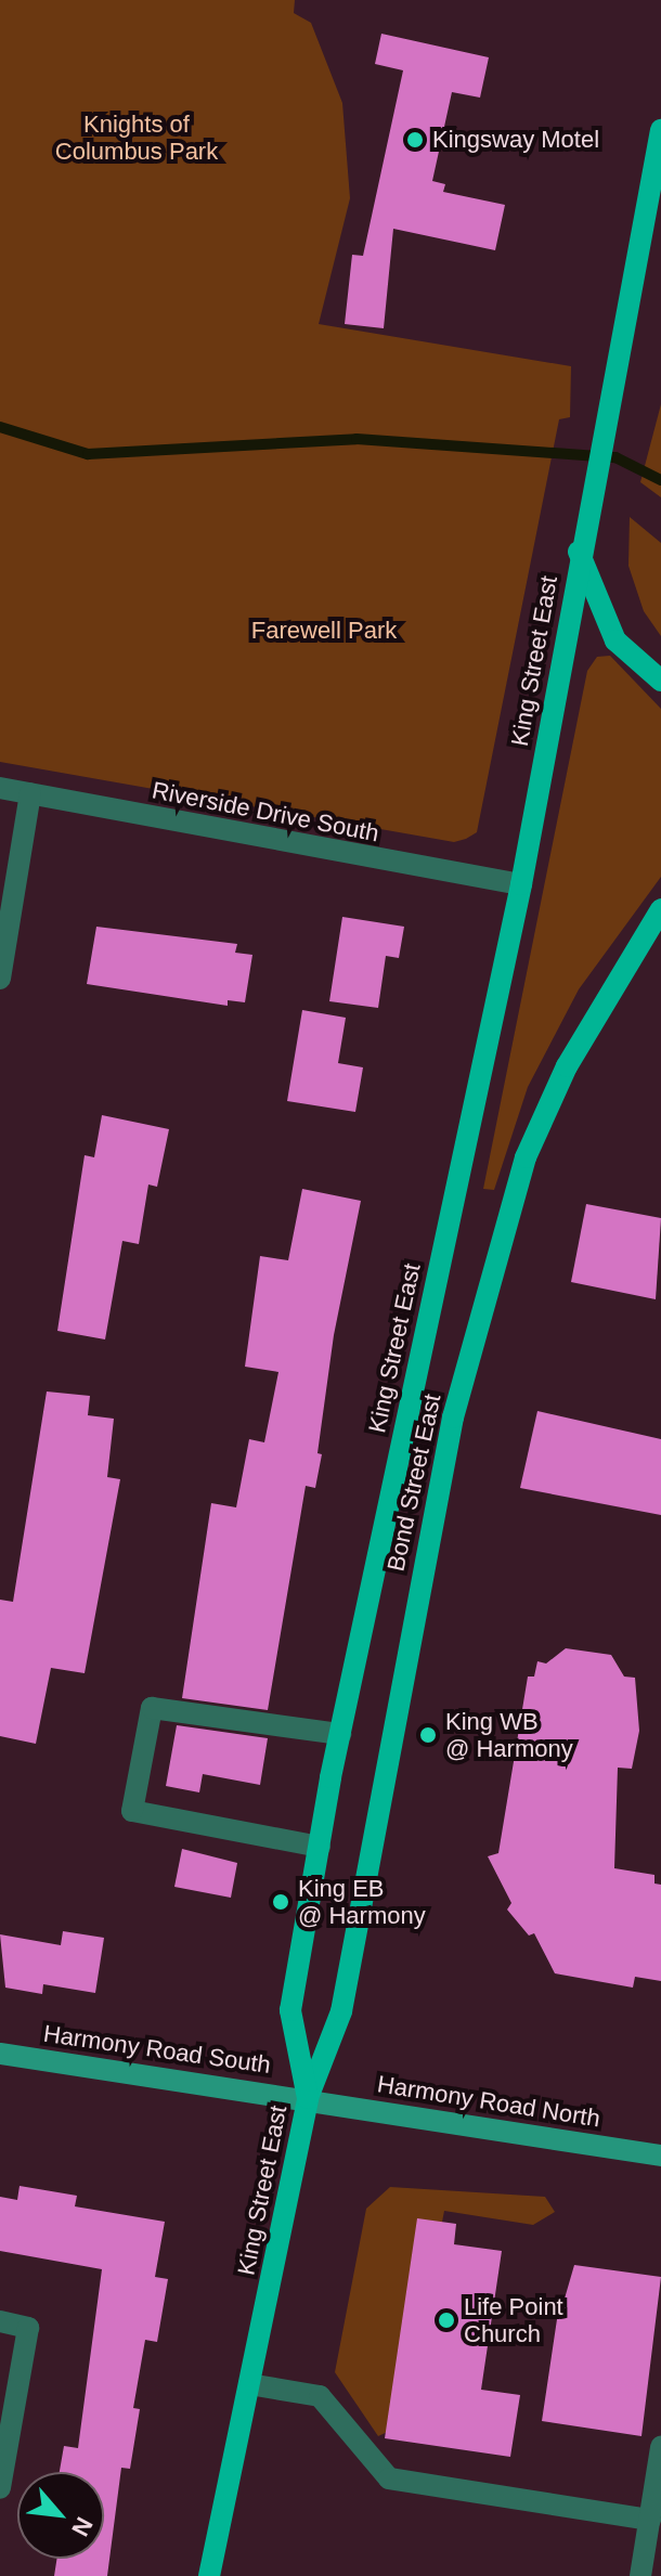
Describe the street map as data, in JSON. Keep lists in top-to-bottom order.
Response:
{
  "streets": {
    "main road": [
      "King Street East",
      "Bond Street East",
      "Harmony Road South",
      "Harmony Road North"
    ],
    "street": ["Riverside Drive South"]
  },
  "crossings": [
    ["King Street East", "Riverside Drive South"],
    ["King Street East", "Bond Street East"],
    ["King Street East", "Harmony Road South"],
    ["King Street East", "Harmony Road North"],
    ["Bond Street East", "Harmony Road South"],
    ["Bond Street East", "Harmony Road North"],
    ["Harmony Road South", "Harmony Road North"]
  ],
  "parks": ["Knights of Columbus Park", "Farewell Park"],
  "places": [
    "Kingsway Motel",
    "King WB @ Harmony",
    "King EB @ Harmony",
    "Life Point Church"
  ],
  "north": "bottom right"
}
